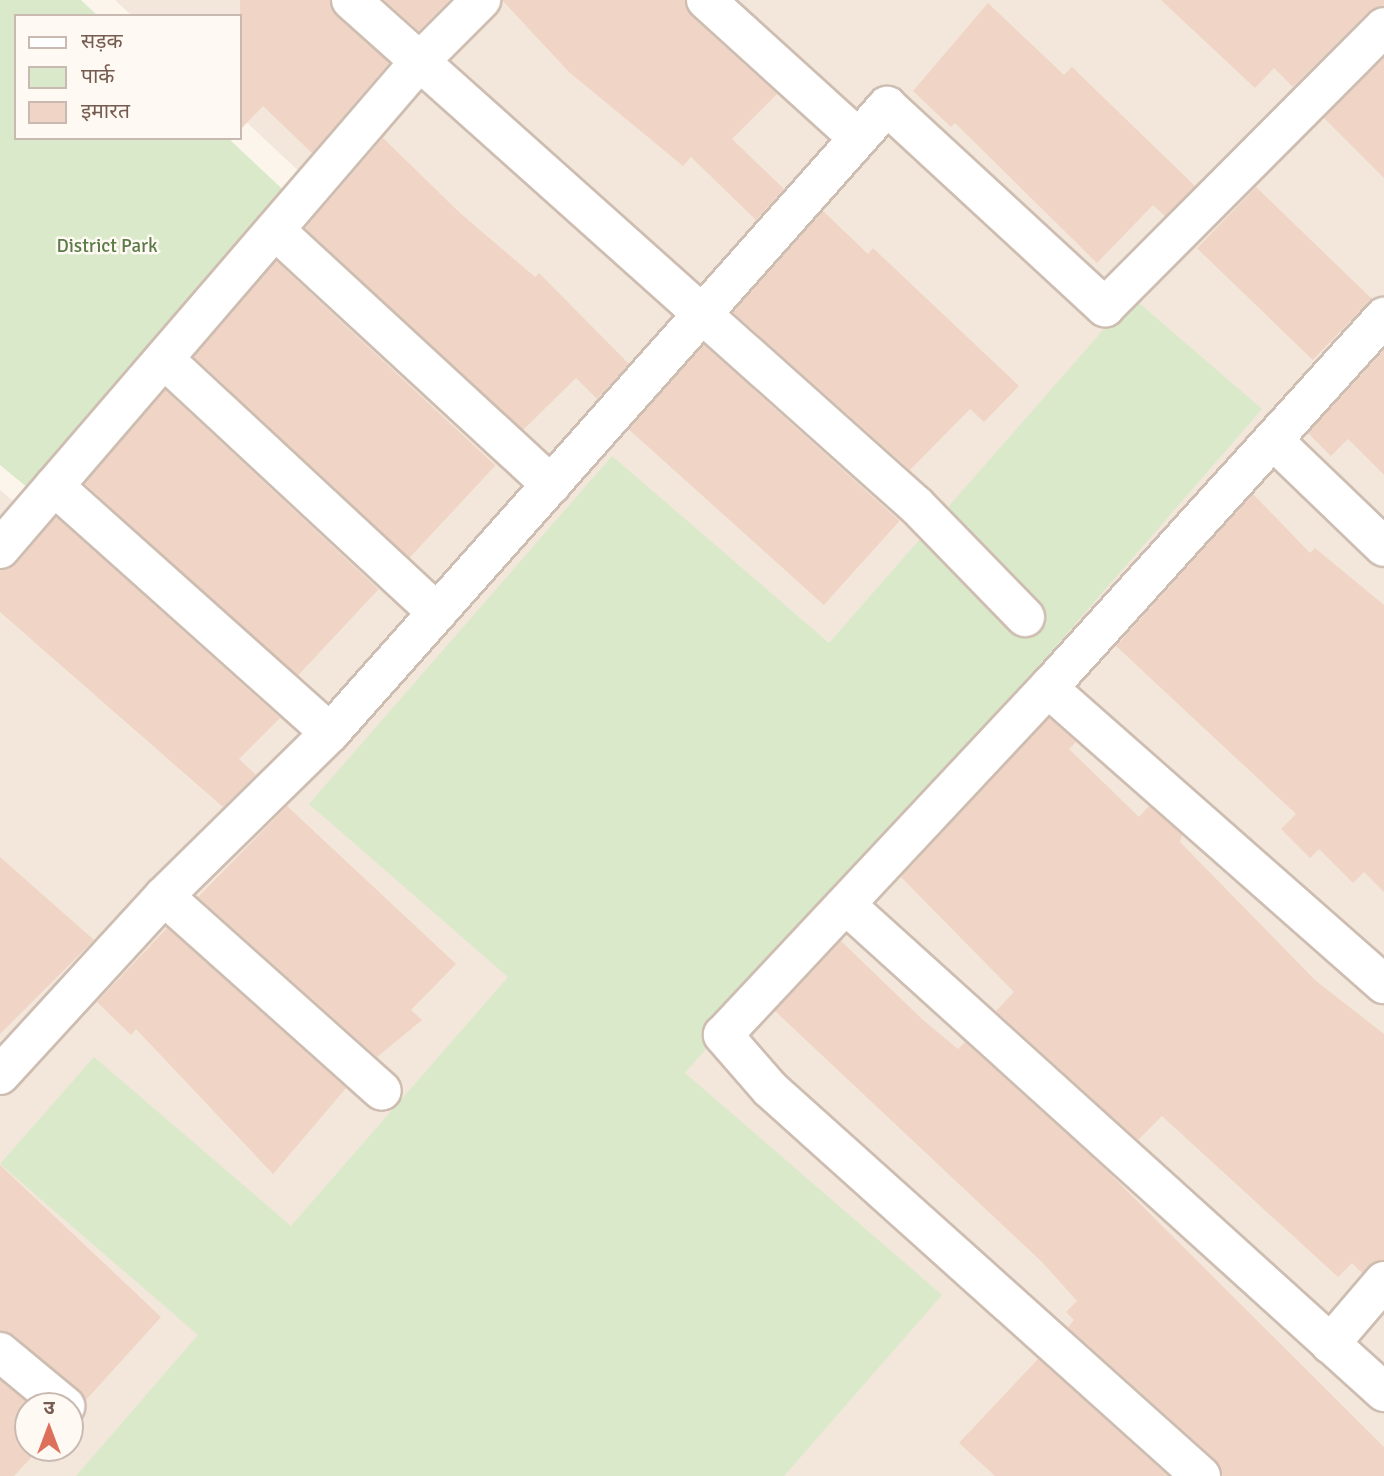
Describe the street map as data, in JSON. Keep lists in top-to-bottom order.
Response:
{
  "parks": ["District Park"],
  "legend": ["सड़क", "पार्क", "इमारत"],
  "north": "top"
}
